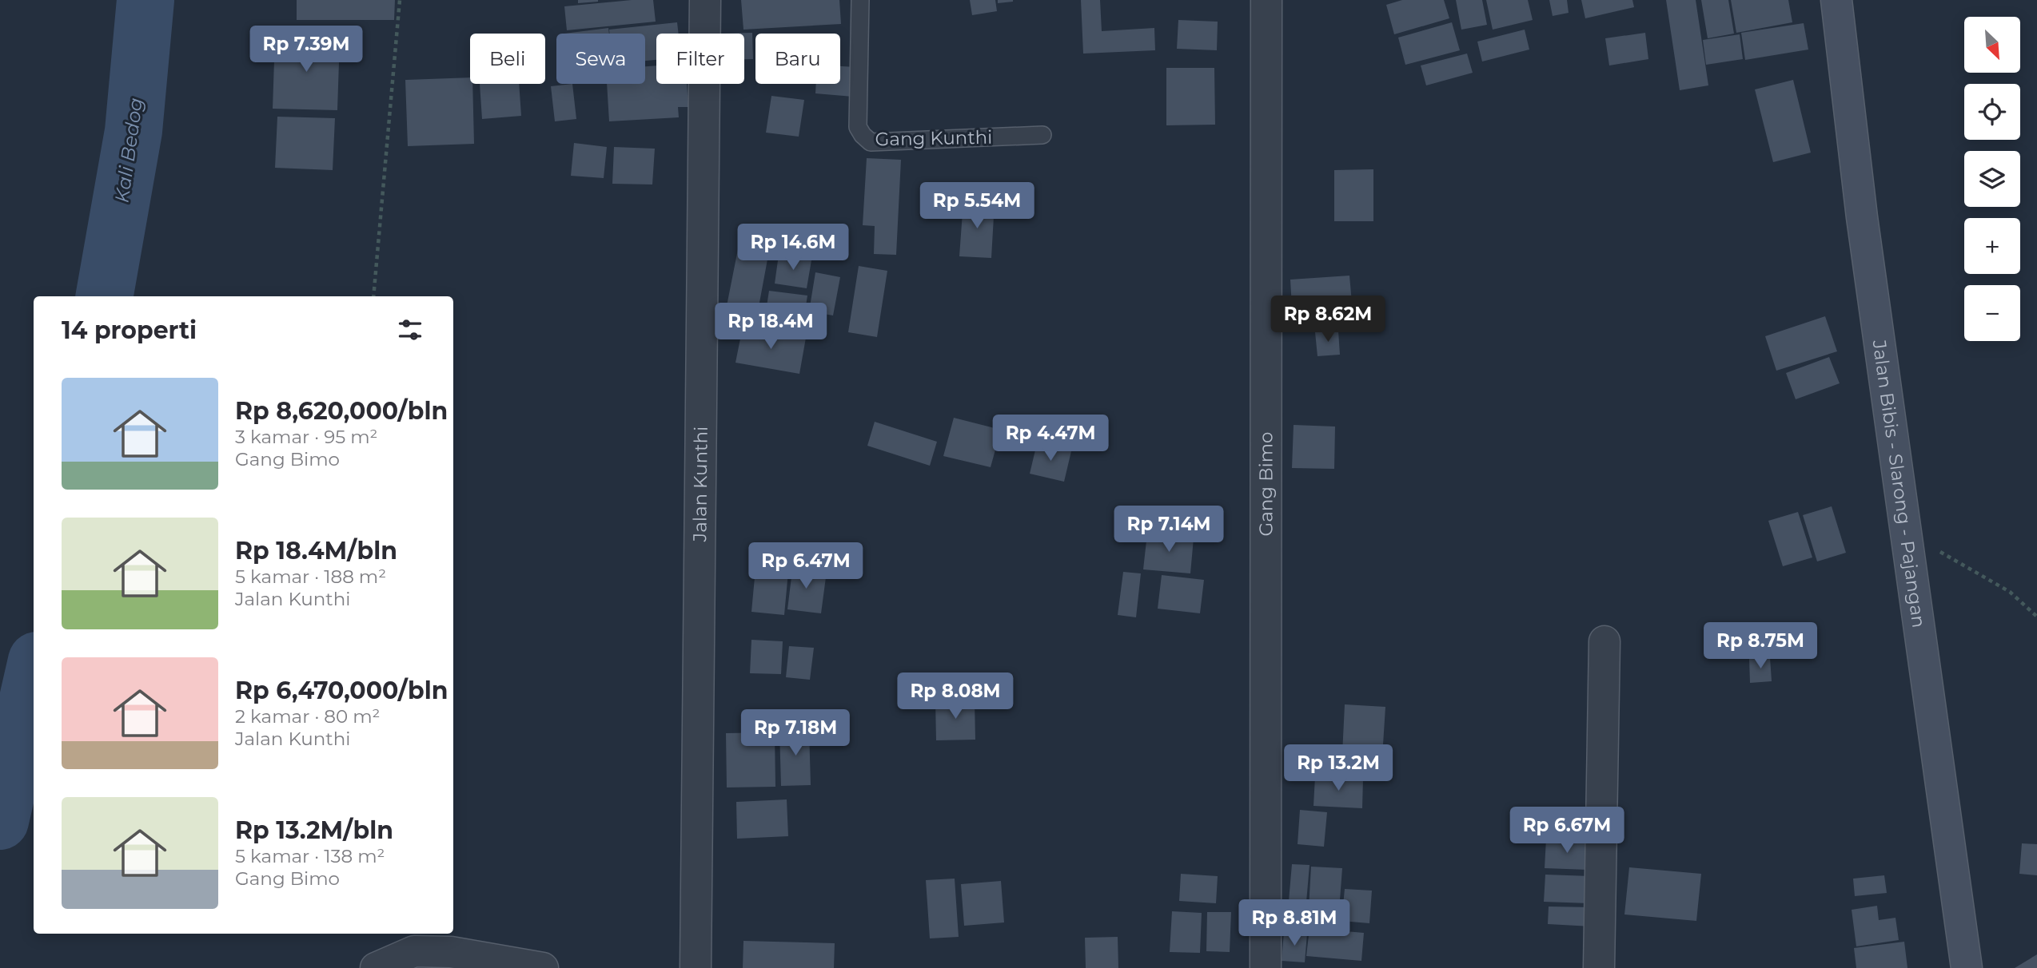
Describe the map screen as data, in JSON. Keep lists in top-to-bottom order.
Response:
{
  "streets": {
    "main road": ["Jalan Bibis - Slarong - Pajangan"],
    "street": ["Jalan Kunthi", "Gang Bimo"],
    "lane": ["Gang Kunthi"]
  },
  "water": ["Kali Bedog"],
  "north": "bottom right",
  "page": {
    "map_buttons": ["+", "−"],
    "price": [
      "Rp 7.39M",
      "Rp 5.54M",
      "Rp 14.6M",
      "Rp 8.62M",
      "Rp 18.4M",
      "Rp 4.47M",
      "Rp 7.14M",
      "Rp 6.47M",
      "Rp 8.75M",
      "Rp 8.08M",
      "Rp 7.18M",
      "Rp 13.2M",
      "Rp 6.67M",
      "Rp 8.81M"
    ],
    "chip": [
      "Beli",
      "Sewa",
      "Filter",
      "Baru"
    ],
    "heading": "14 properti",
    "list": [
      {
        "name": "Rp 8,620,000/bln",
        "note": "3 kamar · 95 m² · Gang Bimo"
      },
      {
        "name": "Rp 18.4M/bln",
        "note": "5 kamar · 188 m² · Jalan Kunthi"
      },
      {
        "name": "Rp 6,470,000/bln",
        "note": "2 kamar · 80 m² · Jalan Kunthi"
      },
      {
        "name": "Rp 13.2M/bln",
        "note": "5 kamar · 138 m² · Gang Bimo"
      }
    ]
  }
}
